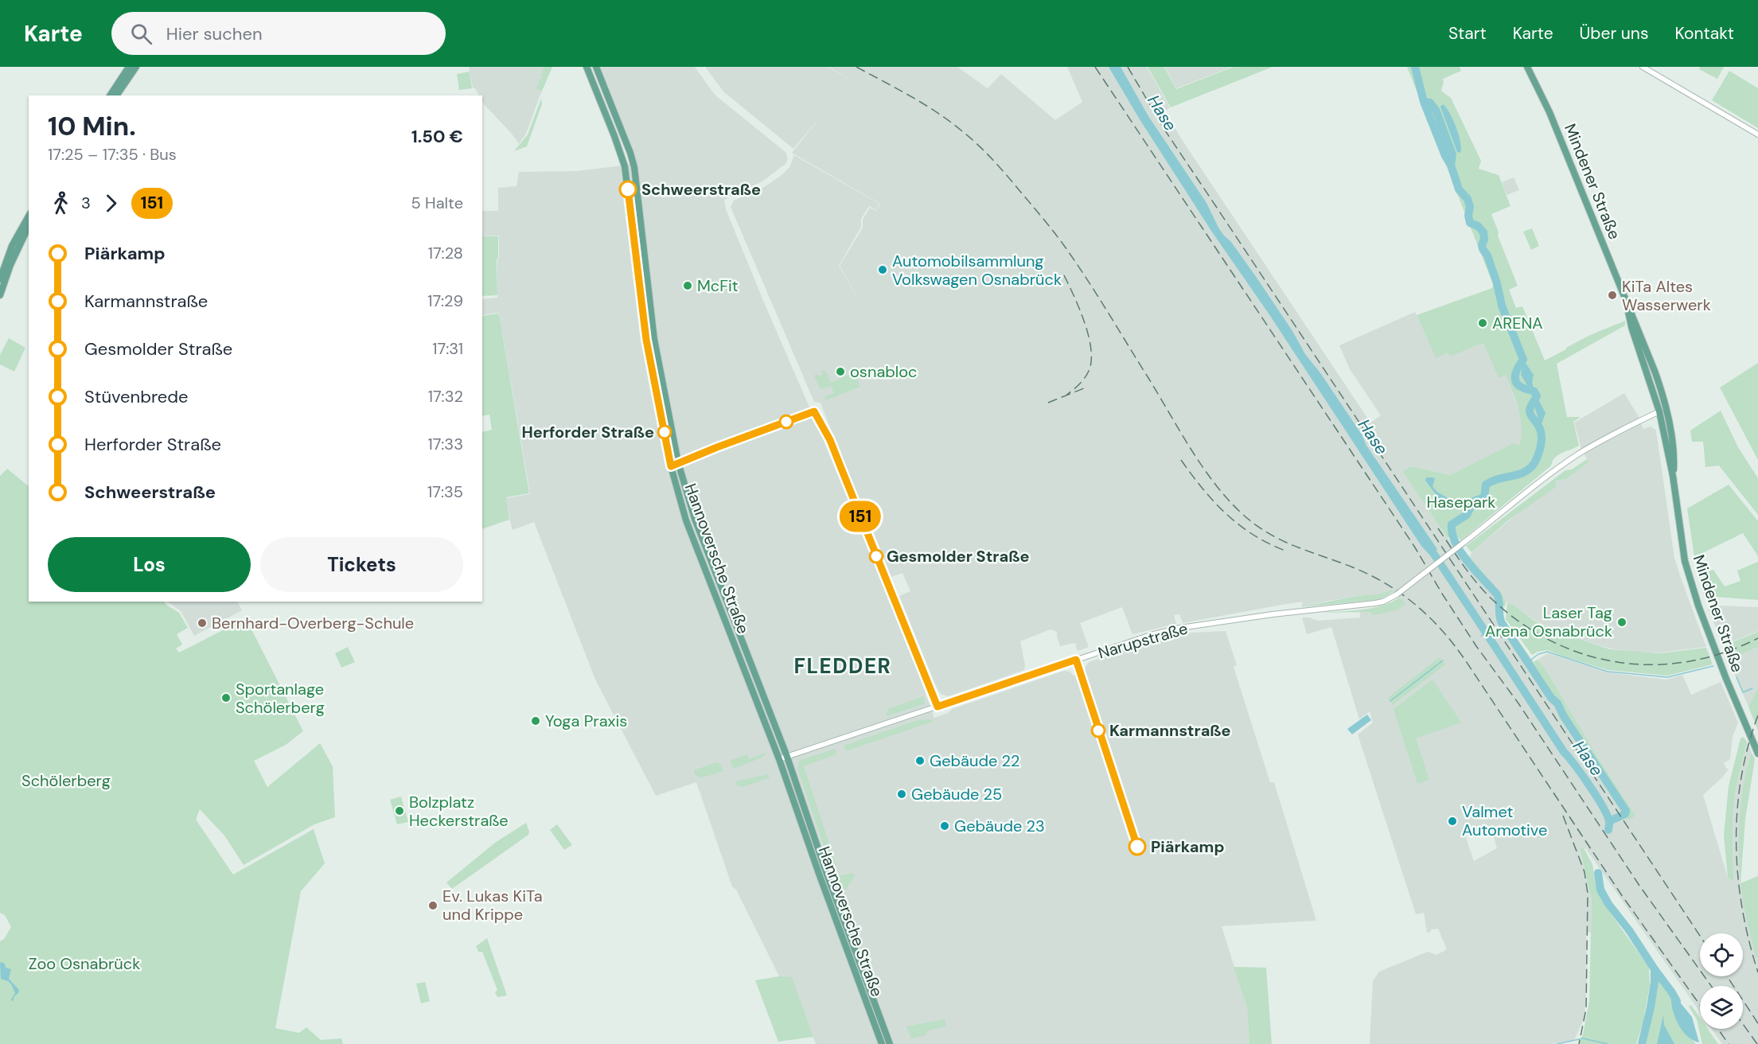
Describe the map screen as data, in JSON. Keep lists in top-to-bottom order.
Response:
{
  "streets": {
    "main road": ["Mindener Straße", "Hannoversche Straße"],
    "street": ["Narupstraße"]
  },
  "crossings": [
    ["Mindener Straße", "Narupstraße"],
    ["Hannoversche Straße", "Narupstraße"]
  ],
  "districts": ["FLEDDER"],
  "water": ["Hase"],
  "parks": ["Hasepark", "Schölerberg", "Zoo Osnabrück"],
  "places": [
    "Schweerstraße",
    "Automobilsammlung Volkswagen Osnabrück",
    "McFit",
    "KiTa Altes Wasserwerk",
    "ARENA",
    "osnabloc",
    "Herforder Straße",
    "Gesmolder Straße",
    "Laser Tag Arena Osnabrück",
    "Bernhard-Overberg-Schule",
    "Sportanlage Schölerberg",
    "Yoga Praxis",
    "Karmannstraße",
    "Gebäude 22",
    "Gebäude 25",
    "Bolzplatz Heckerstraße",
    "Valmet Automotive",
    "Gebäude 23",
    "Piärkamp",
    "Ev. Lukas KiTa und Krippe"
  ],
  "lines": ["bus line 151"],
  "page": {
    "header": "Karte",
    "search": "Hier suchen",
    "nav": [
      "Start",
      "Karte",
      "Über uns",
      "Kontakt"
    ],
    "on_map": "151",
    "heading": ["10 Min.", "17:25 – 17:35 · Bus", "1.50 €"],
    "legs": ["3", "151", "5 Halte"],
    "list": [
      {
        "name": "Piärkamp",
        "value": "17:28"
      },
      {
        "name": "Karmannstraße",
        "value": "17:29"
      },
      {
        "name": "Gesmolder Straße",
        "value": "17:31"
      },
      {
        "name": "Stüvenbrede",
        "value": "17:32"
      },
      {
        "name": "Herforder Straße",
        "value": "17:33"
      },
      {
        "name": "Schweerstraße",
        "value": "17:35"
      }
    ],
    "buttons": ["Los", "Tickets"]
  }
}
